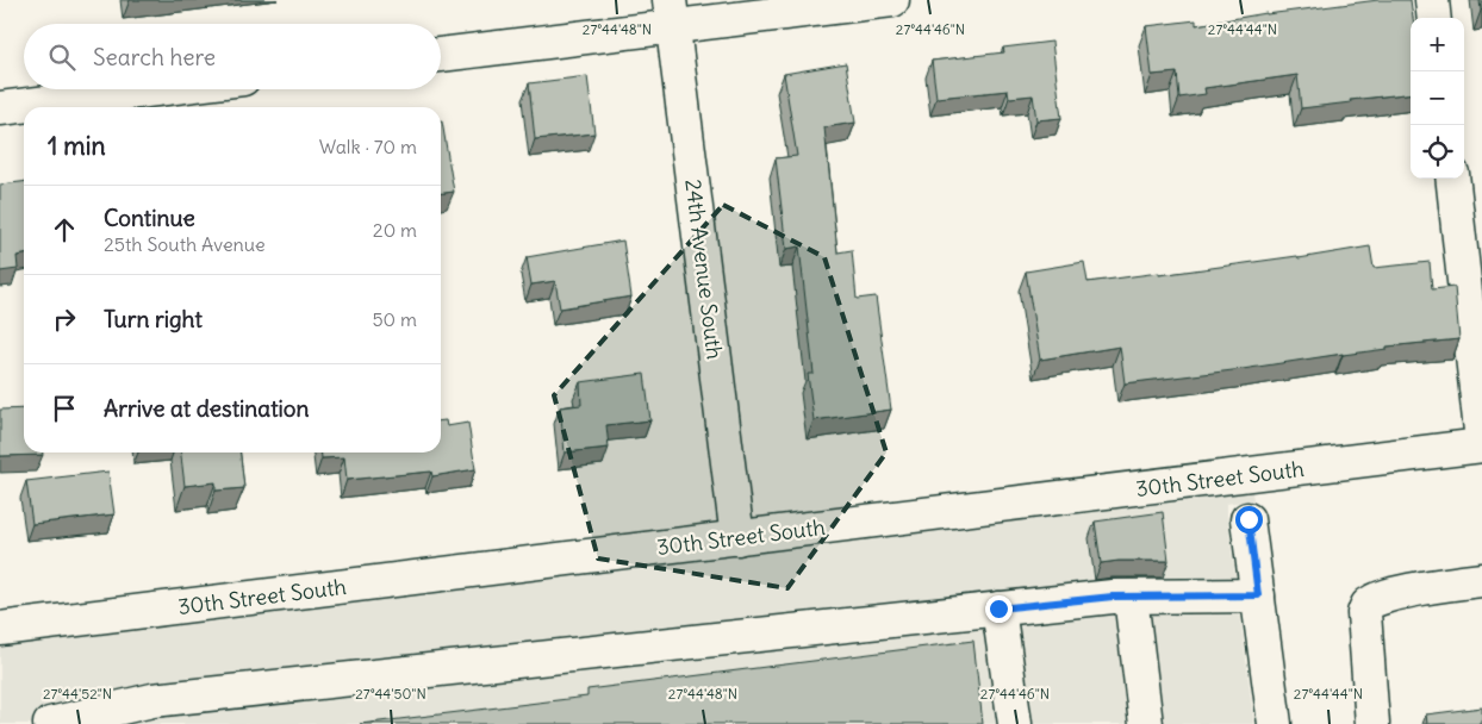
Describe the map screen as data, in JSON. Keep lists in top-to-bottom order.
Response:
{
  "streets": {
    "street": ["24th Avenue South", "30th Street South"]
  },
  "crossings": [
    ["24th Avenue South", "30th Street South"]
  ],
  "page": {
    "map_buttons": ["+", "−"],
    "search": "Search here",
    "heading": ["1 min", "Walk · 70 m"],
    "list": [
      ["Continue", "25th South Avenue", "20 m"],
      ["Turn right", "50 m"],
      "Arrive at destination"
    ]
  },
  "coordinates": [
    "27°44'48\"N",
    "27°44'46\"N",
    "27°44'44\"N",
    "27°44'52\"N",
    "27°44'50\"N"
  ]
}
